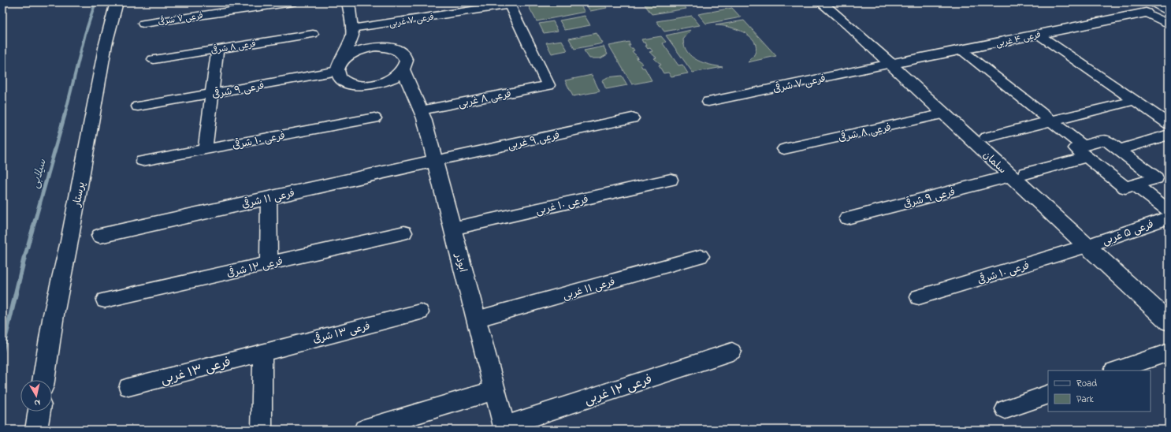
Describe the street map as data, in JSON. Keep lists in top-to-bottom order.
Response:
{
  "streets": {
    "street": [
      "فرعی ۷ شرقی",
      "فرعی ۷ غربی",
      "فرعی ۴ غربی",
      "فرعی ۸ شرقی",
      "فرعی ۹ شرقی",
      "فرعی ۸ غربی",
      "فرعی ۱۰ شرقی",
      "فرعی ۹ غربی",
      "سلمان",
      "پرستار",
      "فرعی ۱۱ شرقی",
      "فرعی ۱۰ غربی",
      "فرعی ۵ غربی",
      "ابوذر",
      "فرعی ۱۲ شرقی",
      "فرعی ۱۱ غربی",
      "فرعی ۱۳ شرقی",
      "فرعی ۱۳ غربی",
      "فرعی ۱۲ غربی"
    ]
  },
  "crossings": [
    ["فرعی ۷ شرقی", "فرعی ۴ غربی"],
    ["فرعی ۷ شرقی", "سلمان"],
    ["فرعی ۷ غربی", "فرعی ۸ غربی"],
    ["فرعی ۴ غربی", "سلمان"],
    ["فرعی ۸ شرقی", "سلمان"],
    ["فرعی ۹ شرقی", "سلمان"],
    ["فرعی ۸ غربی", "ابوذر"],
    ["فرعی ۱۰ شرقی", "سلمان"],
    ["فرعی ۱۰ شرقی", "فرعی ۵ غربی"],
    ["فرعی ۹ غربی", "فرعی ۱۱ شرقی"],
    ["فرعی ۹ غربی", "ابوذر"],
    ["سلمان", "فرعی ۵ غربی"],
    ["فرعی ۱۱ شرقی", "ابوذر"],
    ["فرعی ۱۰ غربی", "ابوذر"],
    ["ابوذر", "فرعی ۱۱ غربی"],
    ["ابوذر", "فرعی ۱۲ غربی"],
    ["فرعی ۱۳ شرقی", "فرعی ۱۳ غربی"]
  ],
  "water": ["سیلابی"],
  "legend": ["Road", "Park"],
  "north": "bottom"
}
